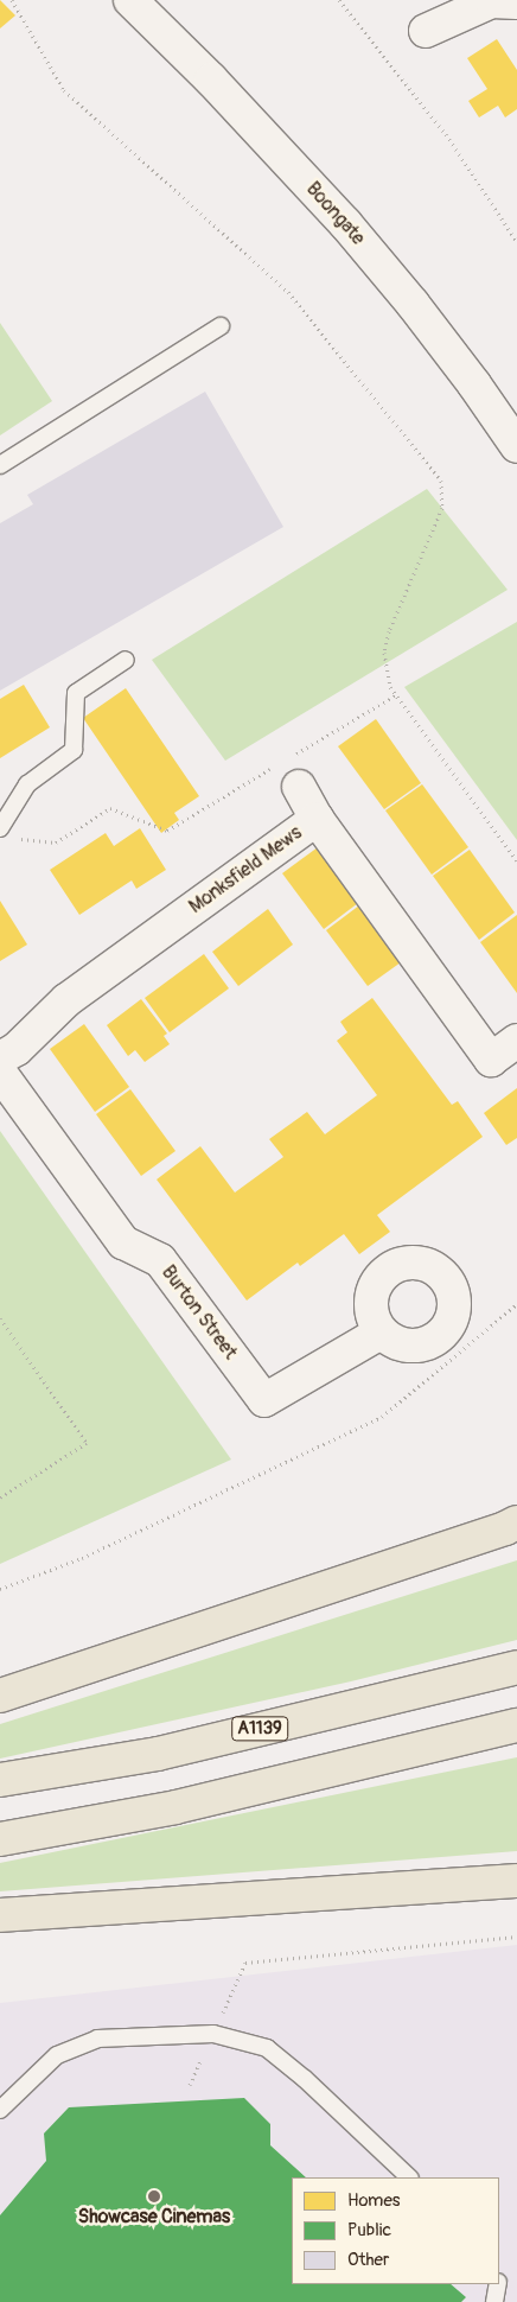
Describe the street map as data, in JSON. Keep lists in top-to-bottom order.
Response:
{
  "streets": {
    "highway": ["A1139"],
    "street": ["Boongate", "Monksfield Mews", "Burton Street"]
  },
  "places": ["Showcase Cinemas"],
  "legend": ["Homes", "Public", "Other"]
}
